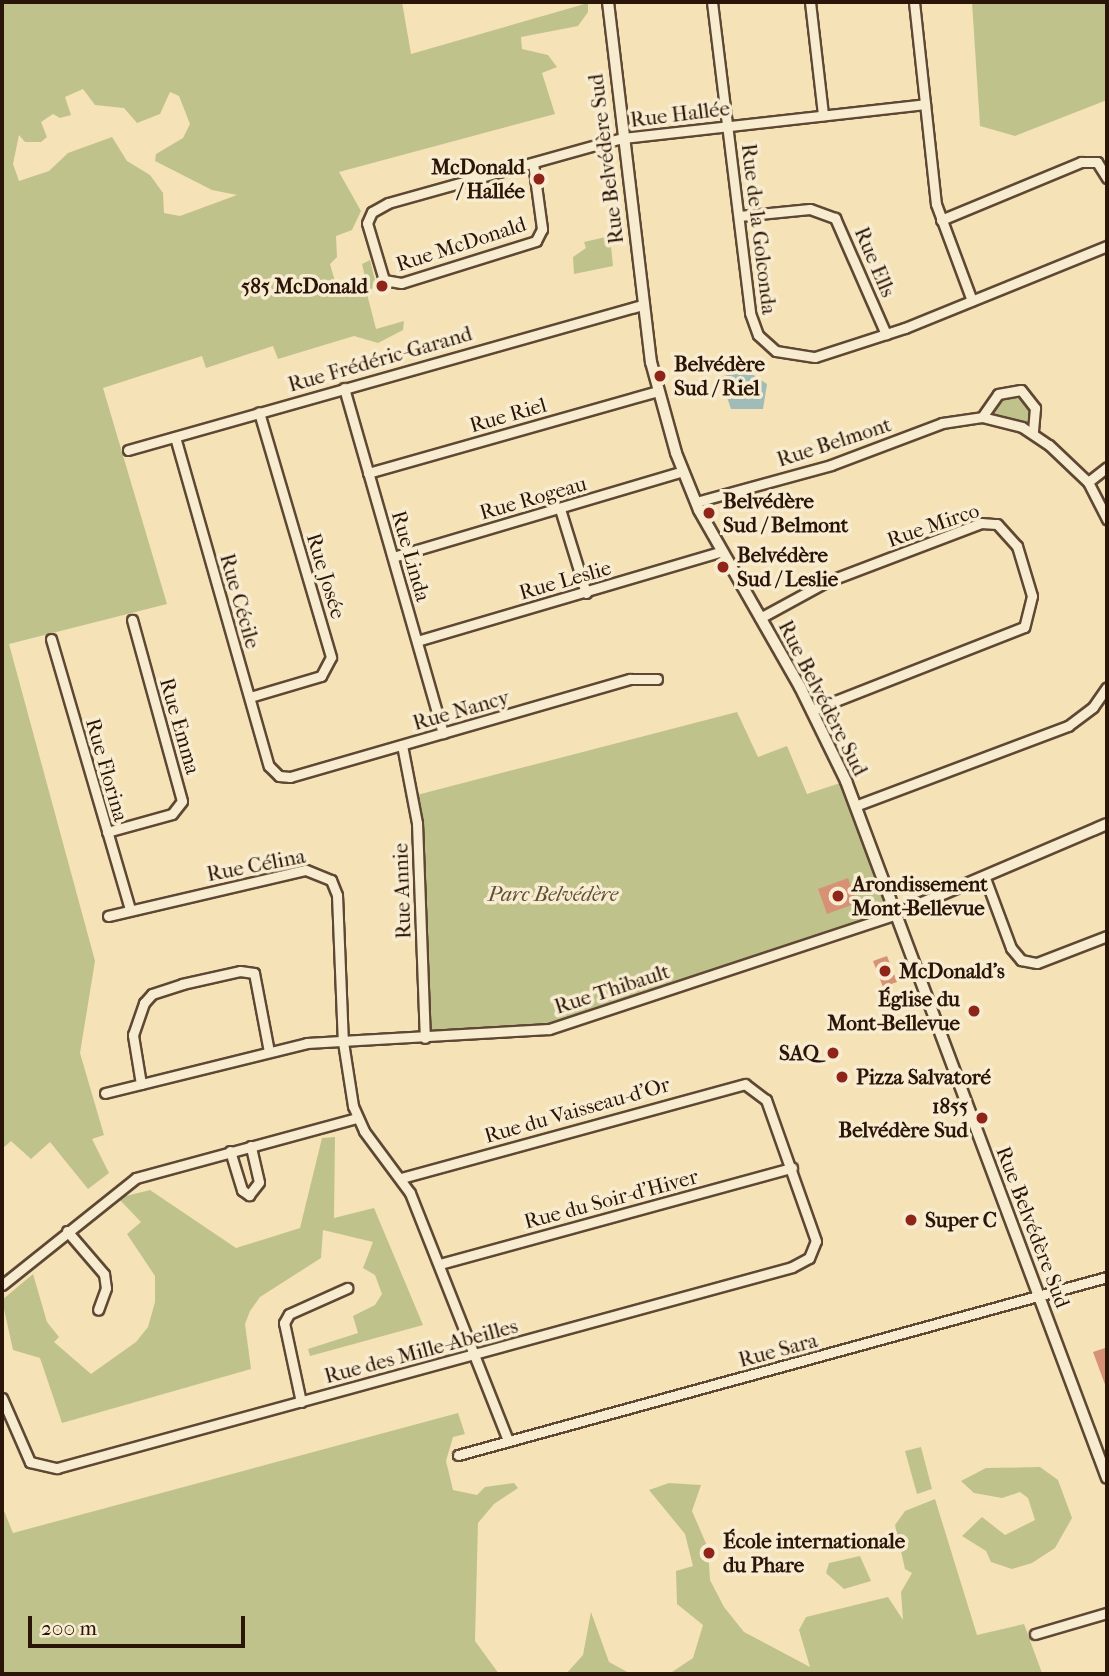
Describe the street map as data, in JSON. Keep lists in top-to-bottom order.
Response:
{
  "streets": {
    "street": [
      "Rue Hallée",
      "Rue Belvédère Sud",
      "Rue de la Golconda",
      "Rue McDonald",
      "Rue Ells",
      "Rue Frédéric-Garand",
      "Rue Riel",
      "Rue Belmont",
      "Rue Rogeau",
      "Rue Mirco",
      "Rue Linda",
      "Rue Josée",
      "Rue Leslie",
      "Rue Cécile",
      "Rue Nancy",
      "Rue Emma",
      "Rue Florina",
      "Rue Célina",
      "Rue Annie",
      "Rue Thibault",
      "Rue du Vaisseau-d'Or",
      "Rue du Soir-d'Hiver",
      "Rue Sara",
      "Rue des Mille-Abeilles"
    ]
  },
  "crossings": [
    ["Rue Hallée", "Rue Belvédère Sud"],
    ["Rue Hallée", "Rue de la Golconda"],
    ["Rue Hallée", "Rue McDonald"],
    ["Rue Belvédère Sud", "Rue Frédéric-Garand"],
    ["Rue Belvédère Sud", "Rue Riel"],
    ["Rue Belvédère Sud", "Rue Belmont"],
    ["Rue Belvédère Sud", "Rue Rogeau"],
    ["Rue Belvédère Sud", "Rue Mirco"],
    ["Rue Belvédère Sud", "Rue Leslie"],
    ["Rue Belvédère Sud", "Rue Thibault"],
    ["Rue Belvédère Sud", "Rue Sara"],
    ["Rue de la Golconda", "Rue Ells"],
    ["Rue Frédéric-Garand", "Rue Linda"],
    ["Rue Frédéric-Garand", "Rue Josée"],
    ["Rue Frédéric-Garand", "Rue Cécile"],
    ["Rue Riel", "Rue Linda"],
    ["Rue Rogeau", "Rue Linda"],
    ["Rue Linda", "Rue Leslie"],
    ["Rue Linda", "Rue Nancy"],
    ["Rue Josée", "Rue Cécile"],
    ["Rue Cécile", "Rue Nancy"],
    ["Rue Nancy", "Rue Annie"],
    ["Rue Emma", "Rue Florina"],
    ["Rue Florina", "Rue Célina"],
    ["Rue Célina", "Rue Thibault"],
    ["Rue Annie", "Rue Thibault"],
    ["Rue du Vaisseau-d'Or", "Rue du Soir-d'Hiver"],
    ["Rue du Vaisseau-d'Or", "Rue des Mille-Abeilles"],
    ["Rue du Soir-d'Hiver", "Rue des Mille-Abeilles"]
  ],
  "parks": ["Parc Belvédère"],
  "places": [
    "McDonald / Hallée",
    "585 McDonald",
    "Belvédère Sud / Riel",
    "Belvédère Sud / Belmont",
    "Belvédère Sud / Leslie",
    "Arondissement Mont-Bellevue",
    "McDonald's",
    "Église du Mont-Bellevue",
    "SAQ",
    "Pizza Salvatoré",
    "1855 Belvédère Sud",
    "Super C",
    "École internationale du Phare"
  ],
  "scale_bar": "200 m"
}
